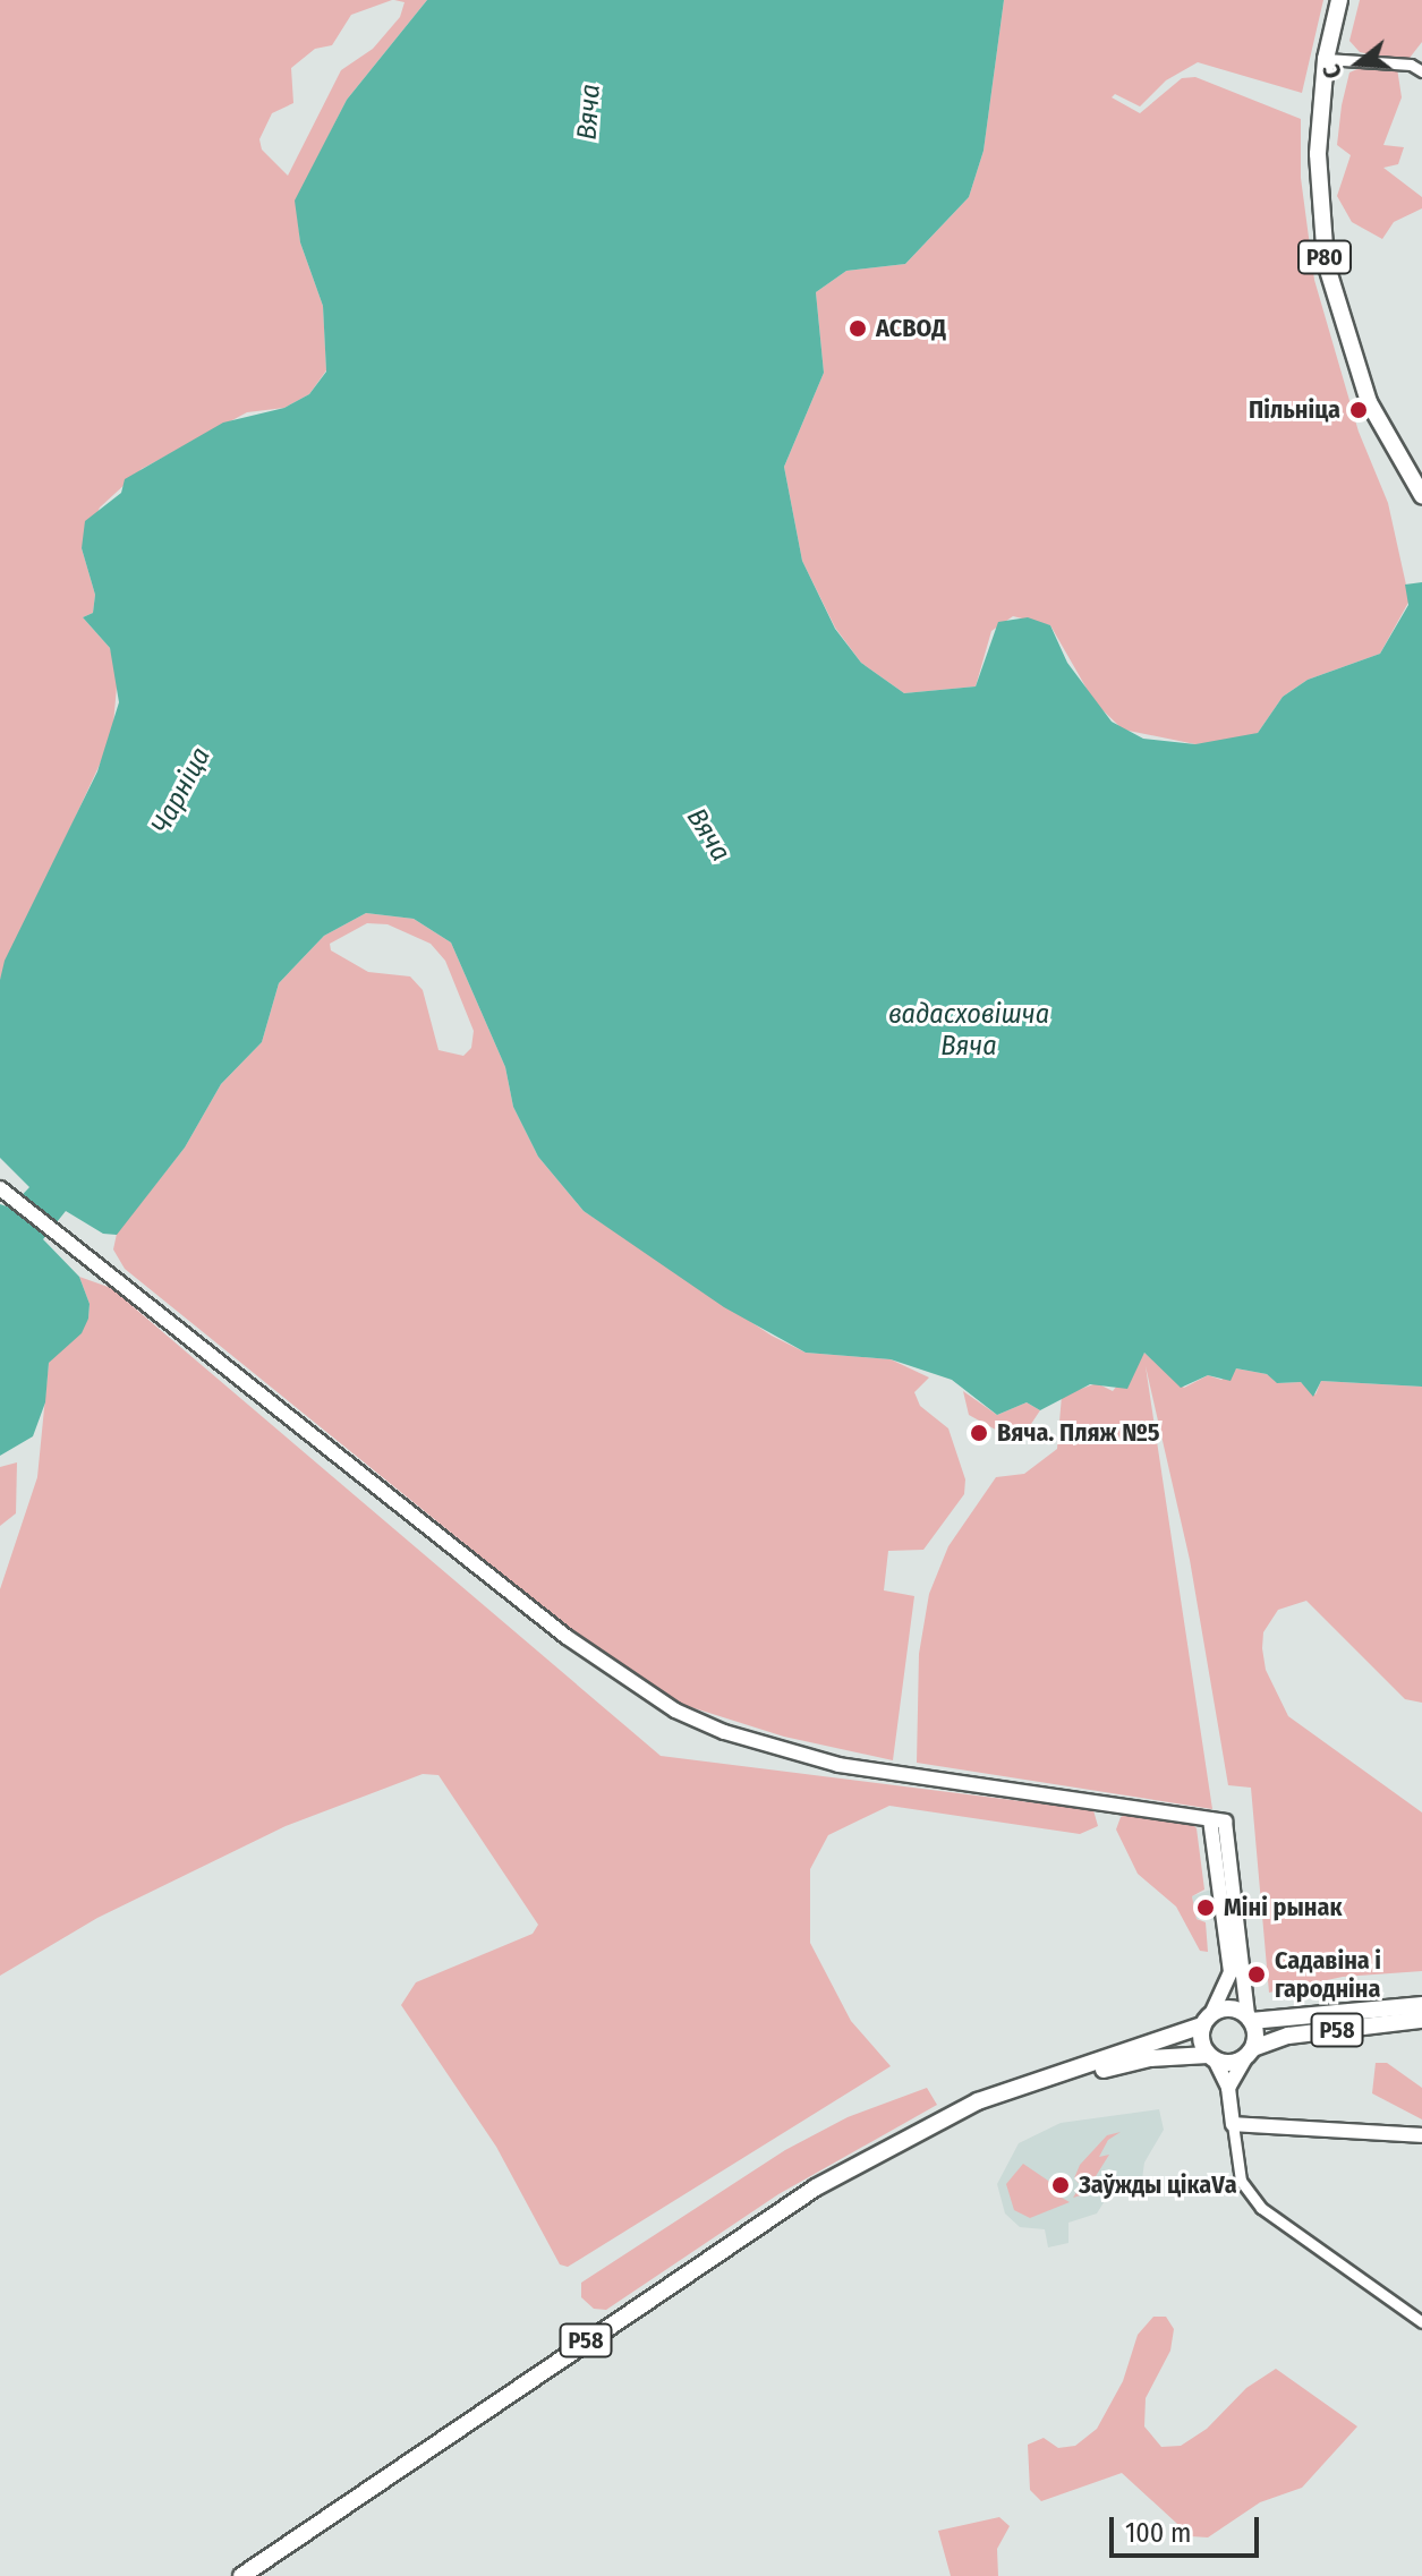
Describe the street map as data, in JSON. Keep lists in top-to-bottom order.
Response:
{
  "streets": {
    "main road": ["Р80", "Р58"]
  },
  "water": ["Вяча", "Чарніца", "вадасховішча Вяча"],
  "places": [
    "АСВОД",
    "Пільніца",
    "Вяча. Пляж №5",
    "Міні рынак",
    "Садавіна і гародніна",
    "Заўжды цікаVа"
  ],
  "scale_bar": "100 m",
  "north": "left"
}
